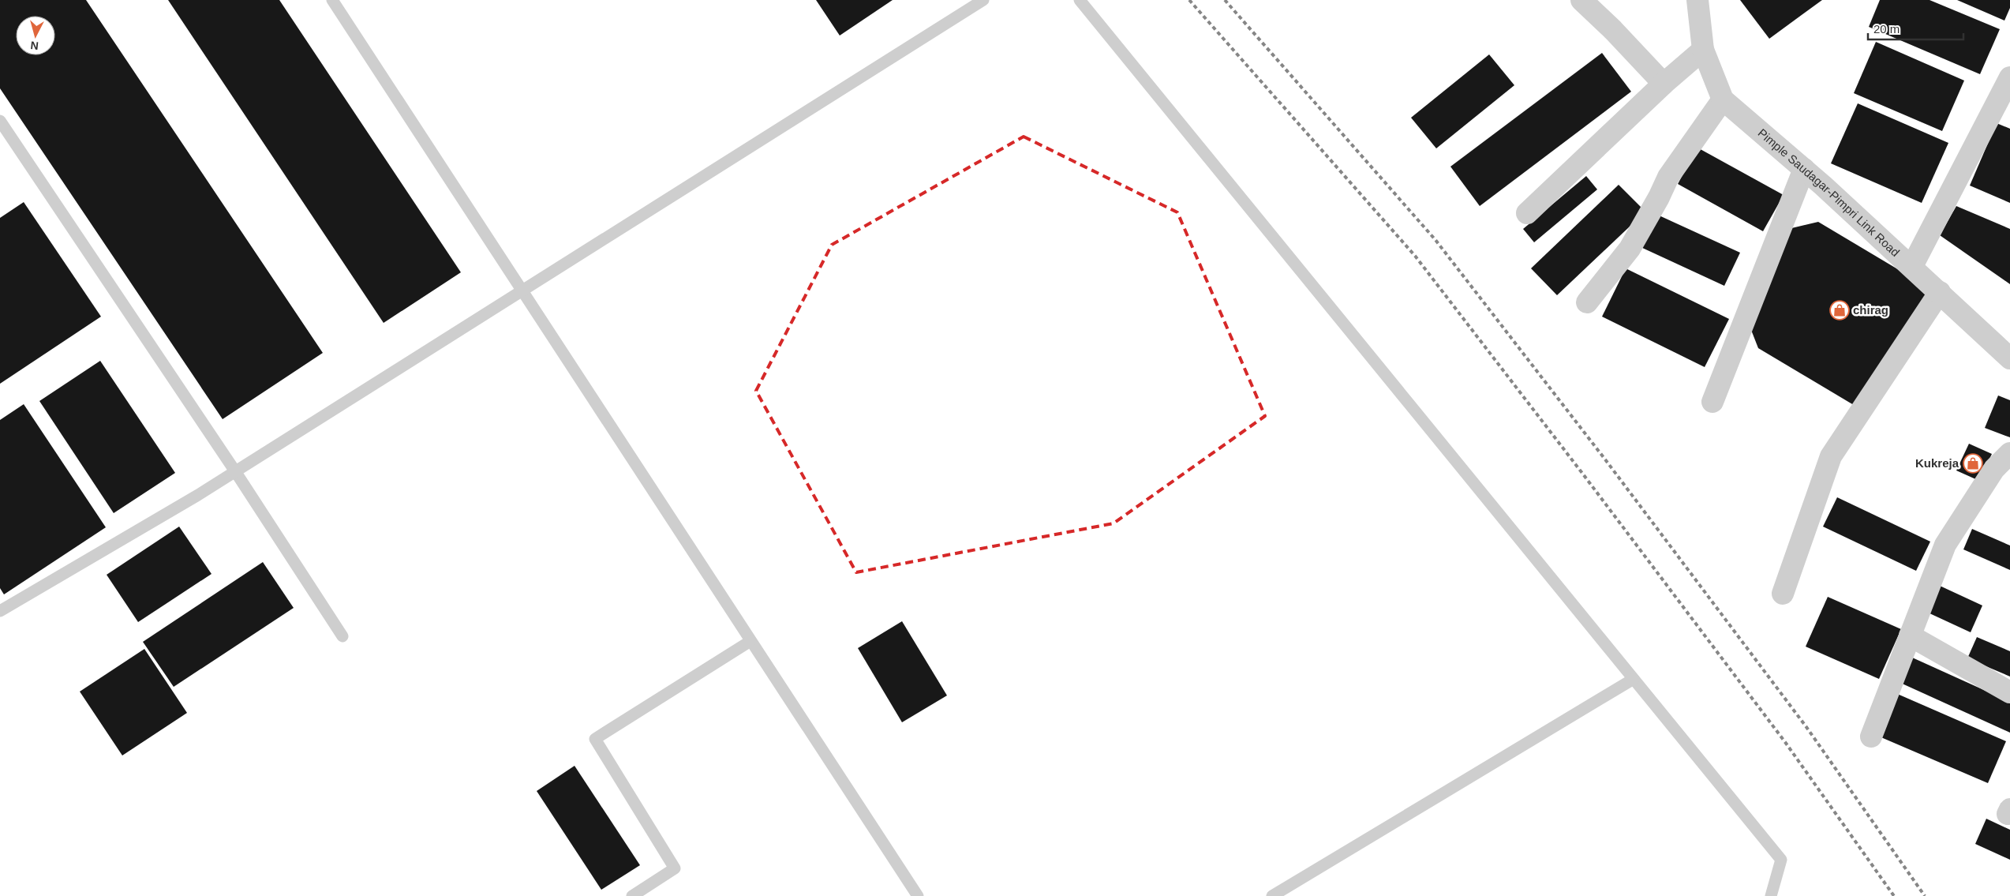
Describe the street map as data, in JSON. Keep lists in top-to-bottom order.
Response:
{
  "streets": {
    "street": ["Pimple Saudagar-Pimpri Link Road"]
  },
  "places": {
    "shop": ["chirag", "Kukreja"]
  },
  "scale_bar": "20 m",
  "north": "bottom"
}
